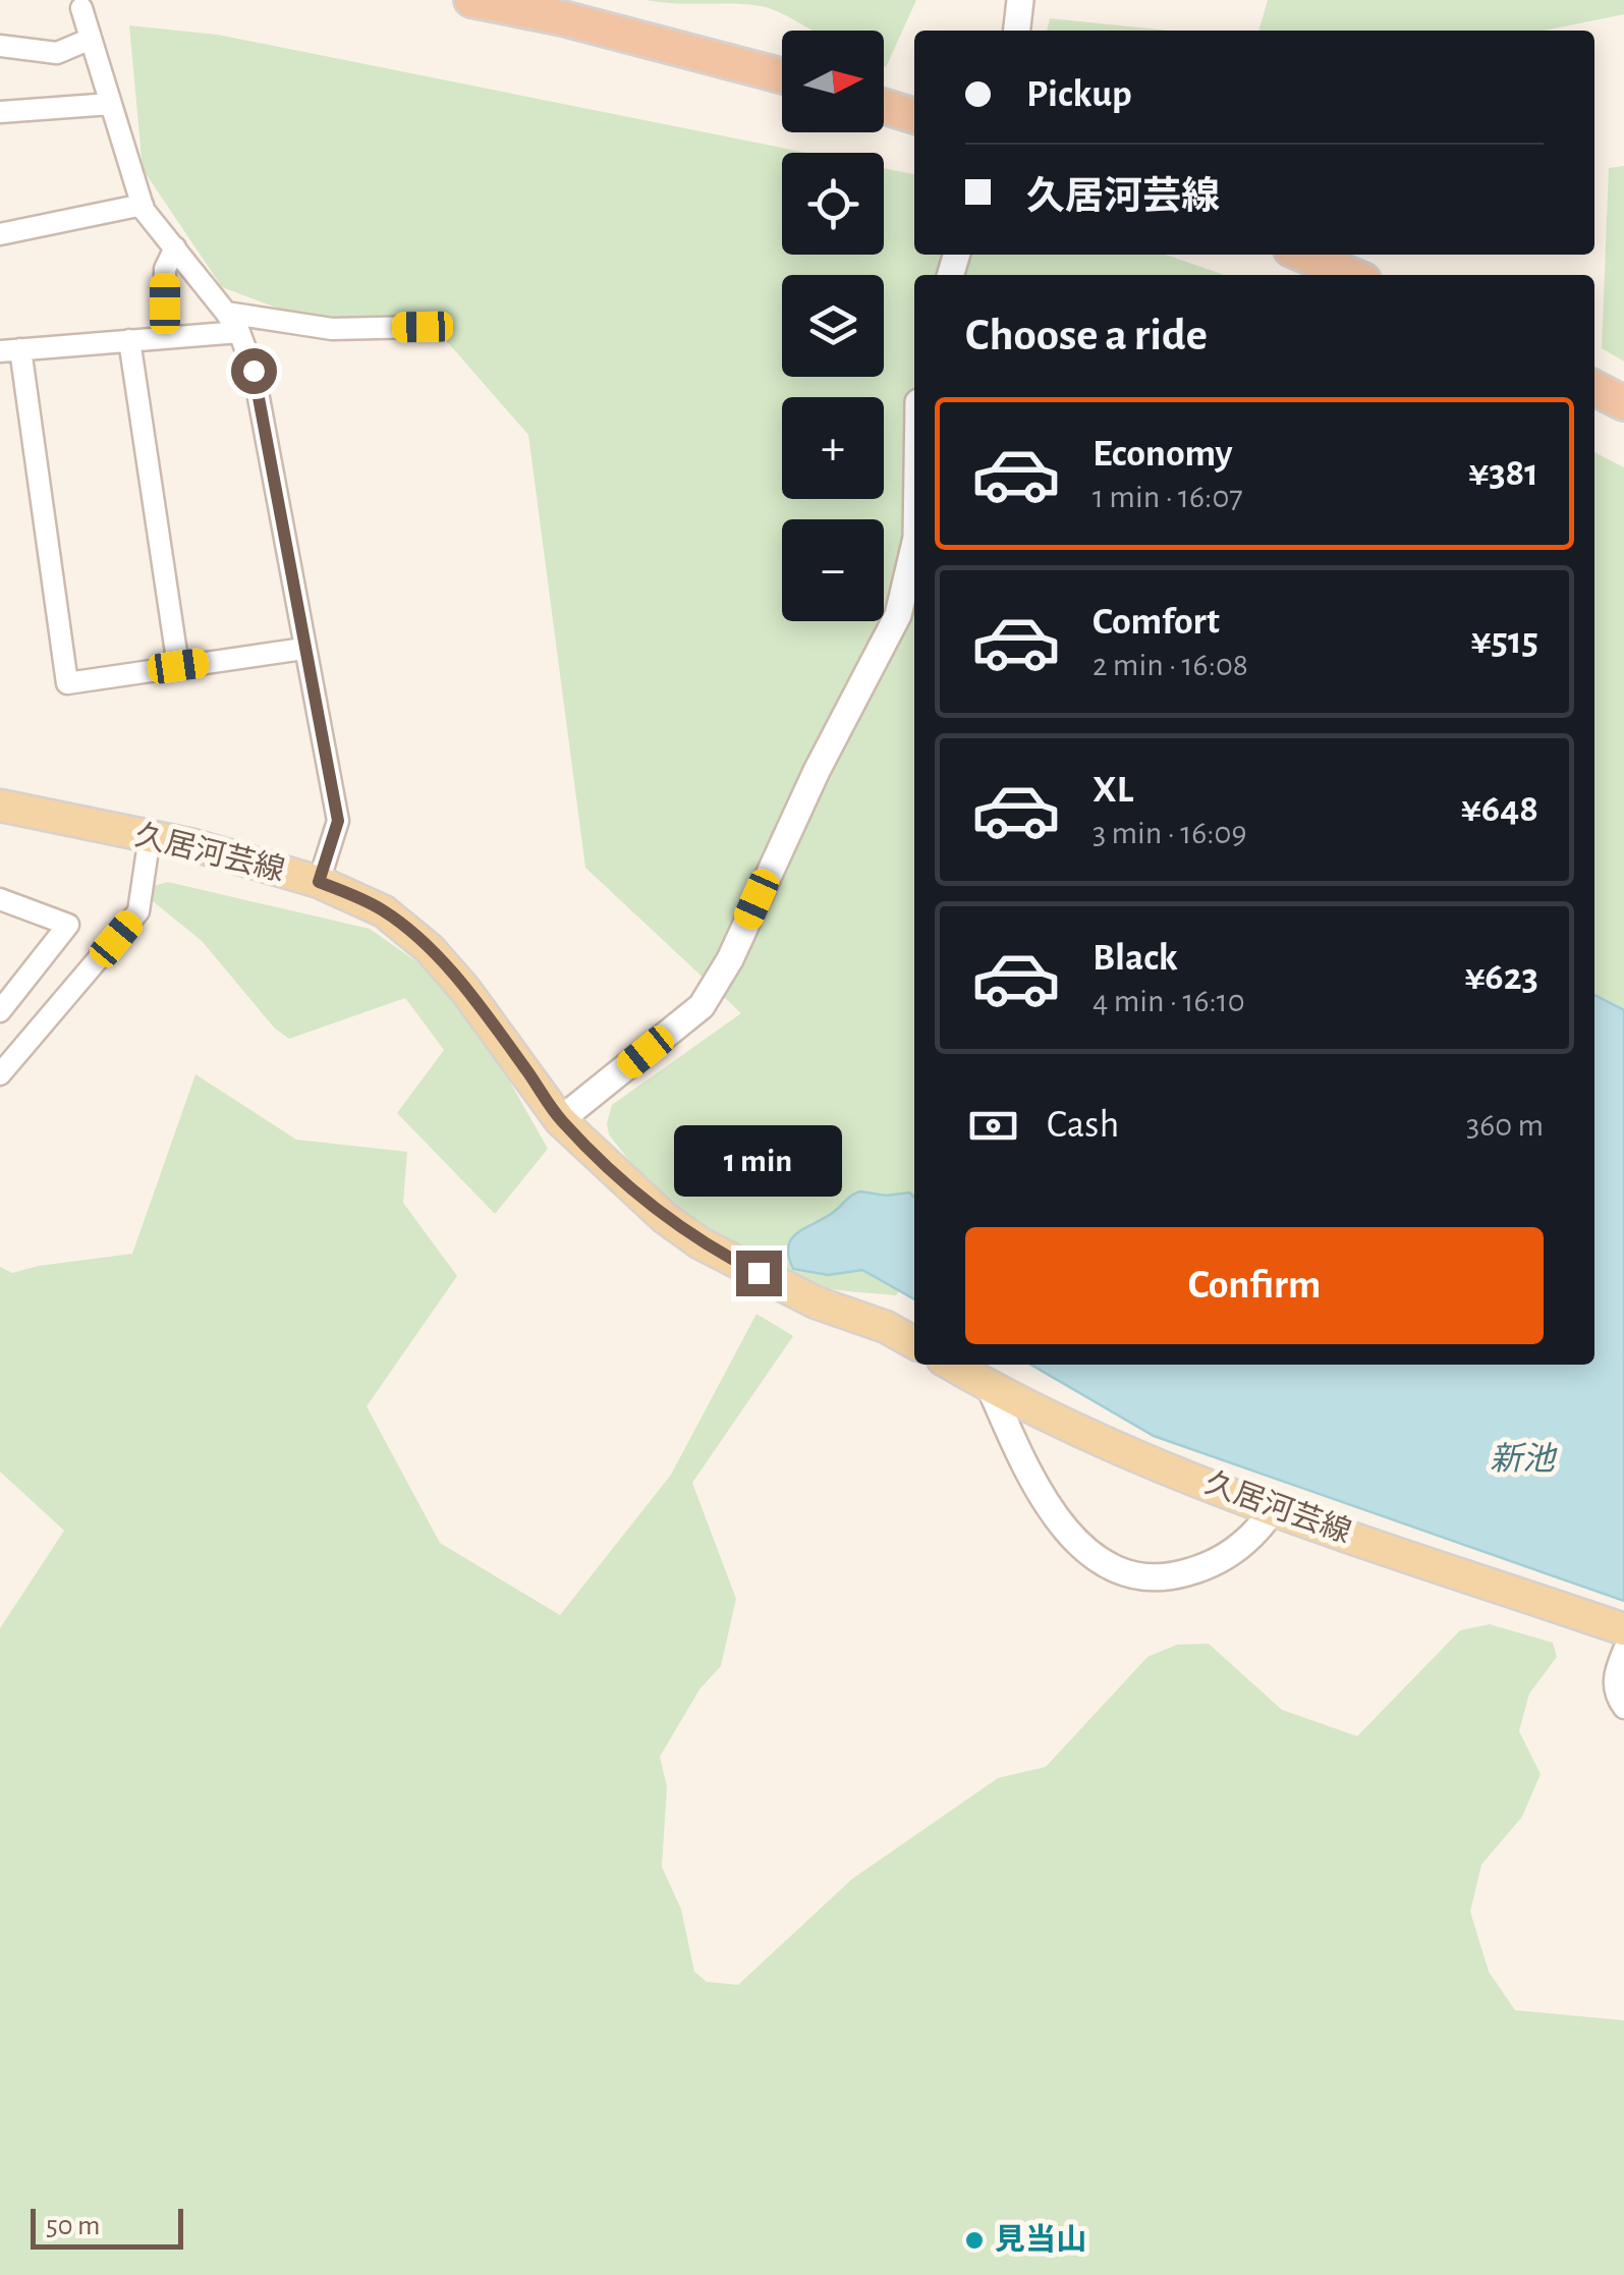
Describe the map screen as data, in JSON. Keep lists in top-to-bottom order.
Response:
{
  "streets": {
    "main road": ["久居河芸線"]
  },
  "water": ["新池"],
  "places": ["見当山"],
  "scale_bar": "50 m",
  "north": "right",
  "page": {
    "map_buttons": ["+", "−"],
    "banner": ["Pickup", "久居河芸線"],
    "heading": "Choose a ride",
    "list": [
      {
        "name": "Economy",
        "note": "1 min · 16:07",
        "value": "¥381"
      },
      {
        "name": "Comfort",
        "note": "2 min · 16:08",
        "value": "¥515"
      },
      {
        "name": "XL",
        "note": "3 min · 16:09",
        "value": "¥648"
      },
      {
        "name": "Black",
        "note": "4 min · 16:10",
        "value": "¥623"
      }
    ],
    "pay": ["Cash", "360 m"],
    "bubble": "1 min",
    "buttons": "Confirm",
    "scale": "50 m"
  }
}
